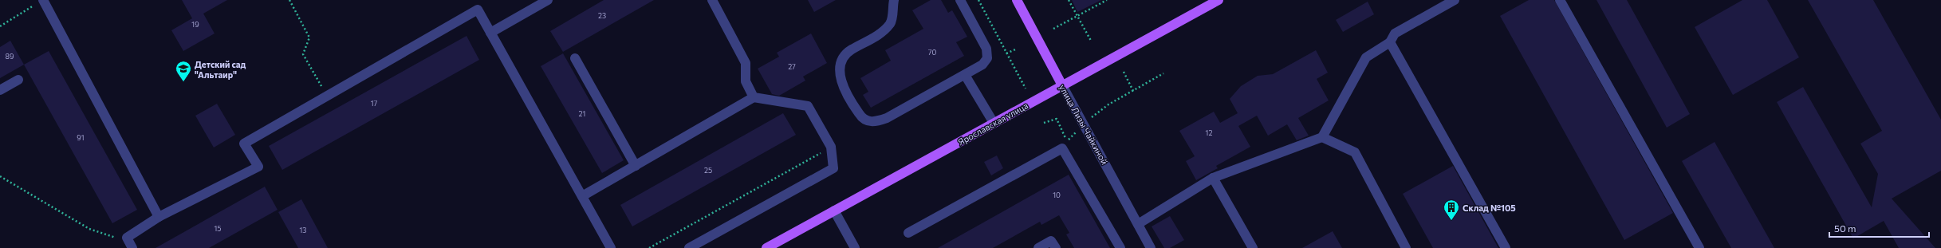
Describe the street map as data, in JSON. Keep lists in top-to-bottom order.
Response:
{
  "streets": {
    "main road": ["Ярославская улица", "улица Лизы Чайкиной"]
  },
  "crossings": [
    ["Ярославская улица", "улица Лизы Чайкиной"]
  ],
  "places": {
    "school or university": ["Детский сад \"Альтаир\""],
    "building": ["Склад №105"]
  },
  "house_numbers": [
    "23",
    "19",
    "70",
    "89",
    "27",
    "17",
    "21",
    "12",
    "91",
    "25",
    "10",
    "15",
    "13"
  ],
  "scale_bar": "50 m"
}
